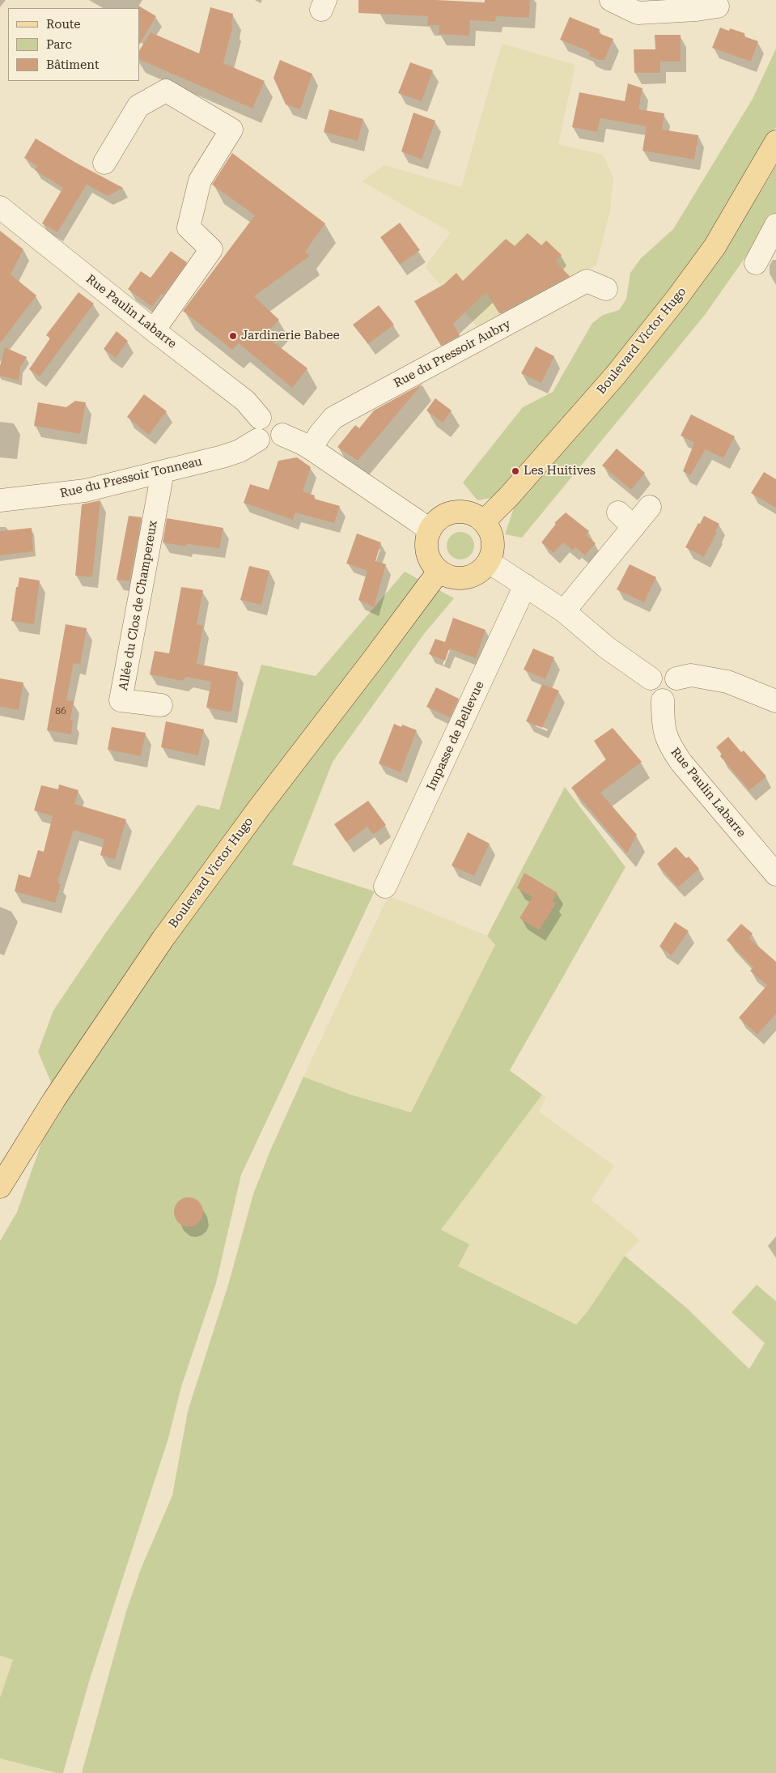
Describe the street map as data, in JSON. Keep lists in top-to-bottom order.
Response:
{
  "streets": {
    "main road": ["Boulevard Victor Hugo"],
    "street": [
      "Rue Paulin Labarre",
      "Rue du Pressoir Aubry",
      "Rue du Pressoir Tonneau",
      "Allée du Clos de Champereux",
      "Impasse de Bellevue"
    ]
  },
  "crossings": [
    ["Rue Paulin Labarre", "Rue du Pressoir Tonneau"],
    ["Rue du Pressoir Tonneau", "Allée du Clos de Champereux"]
  ],
  "places": ["Jardinerie Babee", "Les Huitives"],
  "house_numbers": ["86"],
  "legend": ["Route", "Parc", "Bâtiment"]
}
